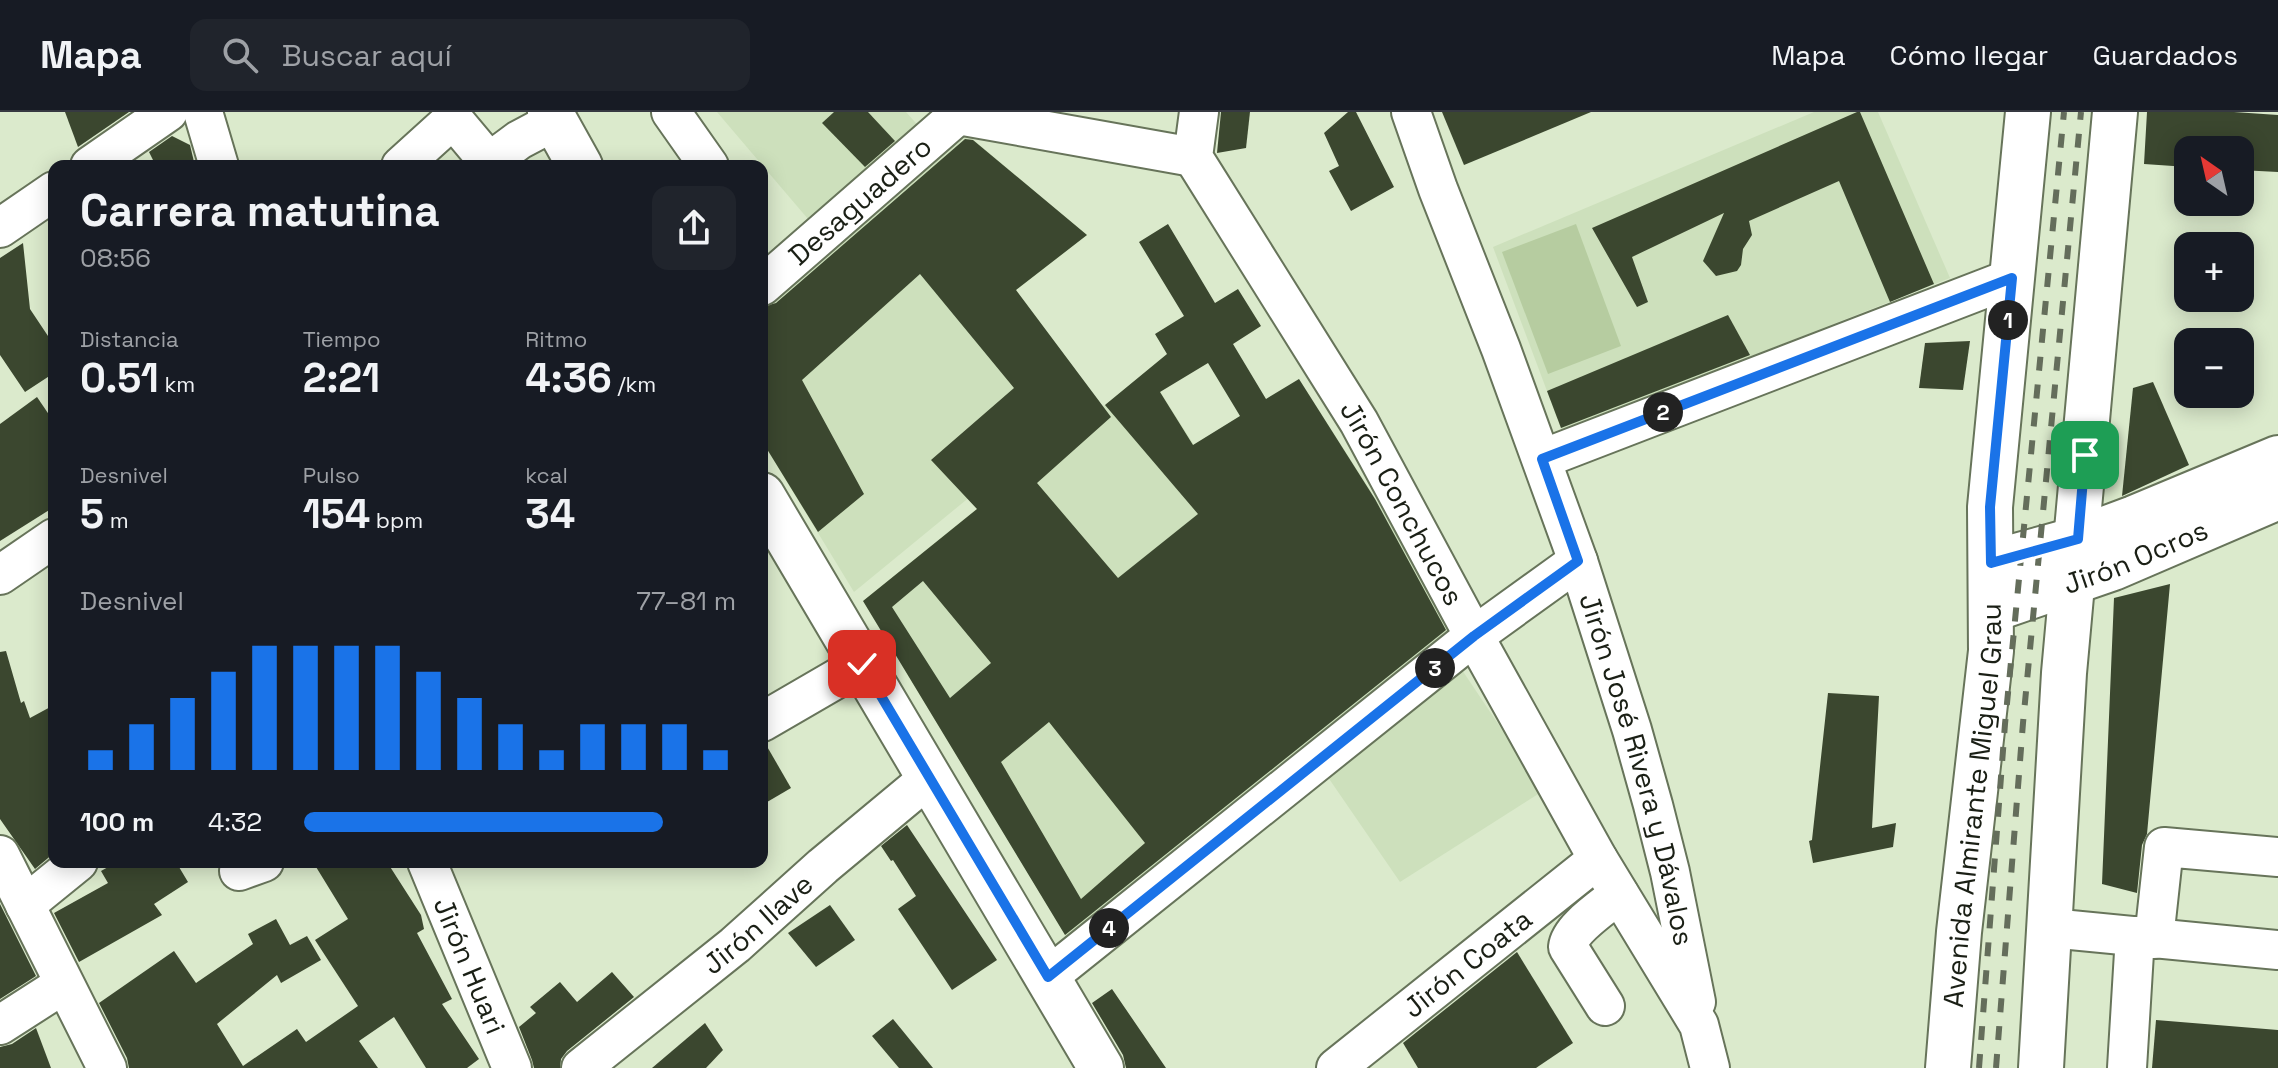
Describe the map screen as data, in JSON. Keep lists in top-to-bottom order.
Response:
{
  "streets": {
    "main road": ["Jirón Ocros", "Avenida Almirante Miguel Grau"],
    "street": [
      "Desaguadero",
      "Jirón Conchucos",
      "Jirón José Rivera y Dávalos",
      "Jirón Ilave",
      "Jirón Coata",
      "Jirón Huari"
    ]
  },
  "crossings": [
    ["Jirón Conchucos", "Jirón José Rivera y Dávalos"],
    ["Jirón Conchucos", "Jirón Coata"],
    ["Jirón Ocros", "Avenida Almirante Miguel Grau"]
  ],
  "north": "top left",
  "page": {
    "header": "Mapa",
    "search": "Buscar aquí",
    "nav": ["Mapa", "Cómo llegar", "Guardados"],
    "map_buttons": ["+", "−"],
    "heading": ["Carrera matutina", "08:56"],
    "stats": [
      ["Distancia", "0.51 km"],
      ["Tiempo", "2:21"],
      ["Ritmo", "4:36 /km"],
      ["Desnivel", "5 m"],
      ["Pulso", "154 bpm"],
      ["kcal", "34"]
    ],
    "pins": [
      "1",
      "2",
      "3",
      "4"
    ],
    "chart": ["Desnivel", "77–81 m"],
    "list": [
      {
        "name": "100 m",
        "note": "4:32"
      }
    ]
  }
}
